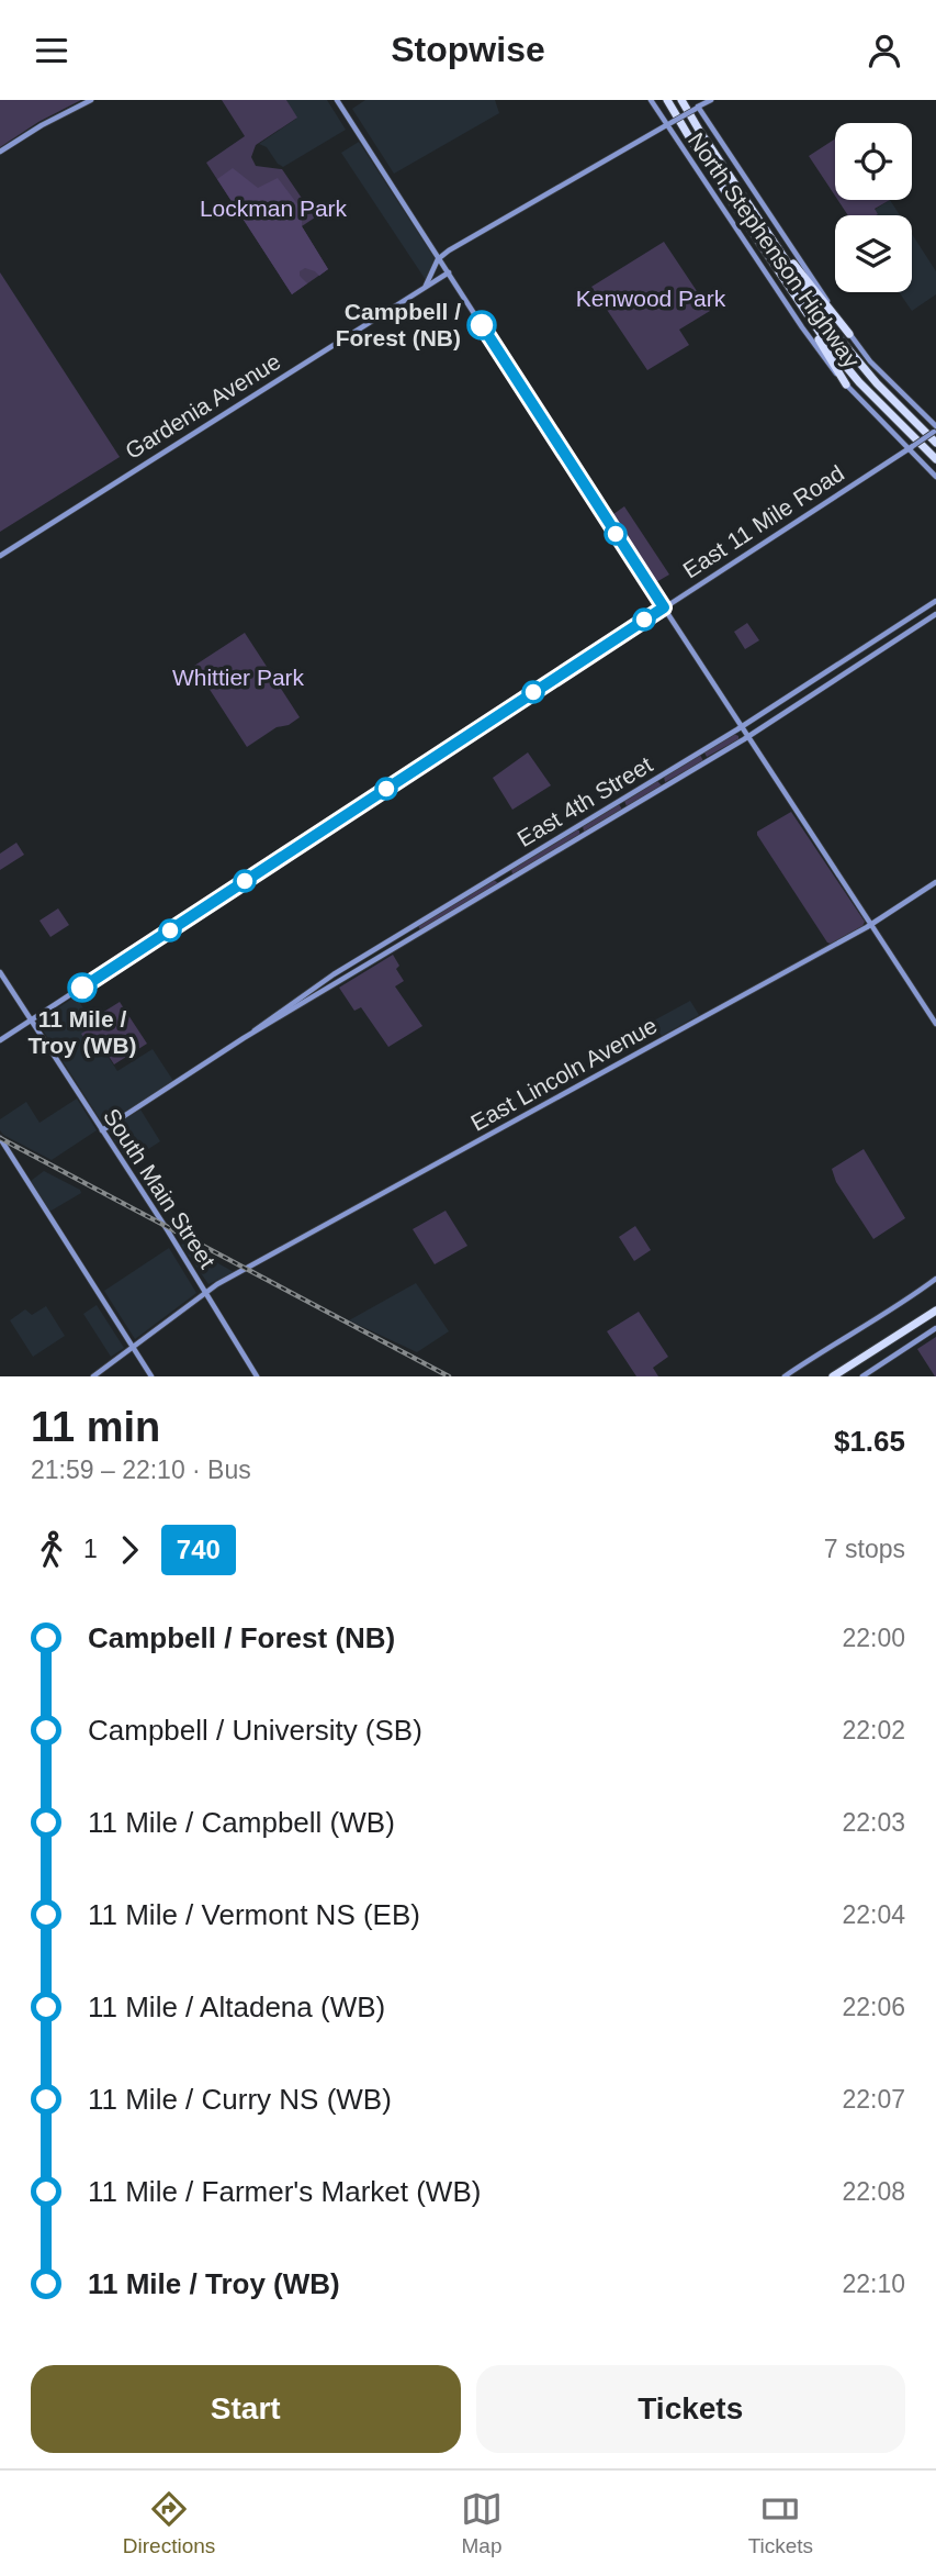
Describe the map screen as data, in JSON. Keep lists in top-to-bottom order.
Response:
{
  "streets": {
    "street": [
      "North Stephenson Highway",
      "Gardenia Avenue",
      "East 11 Mile Road",
      "East 4th Street",
      "East Lincoln Avenue",
      "South Main Street"
    ]
  },
  "crossings": [
    ["North Stephenson Highway", "East 11 Mile Road"],
    ["East 11 Mile Road", "South Main Street"],
    ["East 4th Street", "South Main Street"],
    ["East Lincoln Avenue", "South Main Street"]
  ],
  "parks": ["Lockman Park", "Kenwood Park", "Whittier Park"],
  "places": ["Campbell / Forest (NB)", "11 Mile / Troy (WB)"],
  "lines": ["bus line 740"],
  "page": {
    "header": "Stopwise",
    "heading": ["11 min", "21:59 – 22:10 · Bus", "$1.65"],
    "legs": ["1", "740", "7 stops"],
    "list": [
      {
        "name": "Campbell / Forest (NB)",
        "value": "22:00"
      },
      {
        "name": "Campbell / University (SB)",
        "value": "22:02"
      },
      {
        "name": "11 Mile / Campbell (WB)",
        "value": "22:03"
      },
      {
        "name": "11 Mile / Vermont NS (EB)",
        "value": "22:04"
      },
      {
        "name": "11 Mile / Altadena (WB)",
        "value": "22:06"
      },
      {
        "name": "11 Mile / Curry NS (WB)",
        "value": "22:07"
      },
      {
        "name": "11 Mile / Farmer's Market (WB)",
        "value": "22:08"
      },
      {
        "name": "11 Mile / Troy (WB)",
        "value": "22:10"
      }
    ],
    "buttons": ["Start", "Tickets"],
    "tabs": ["Directions", "Map", "Tickets"]
  }
}
